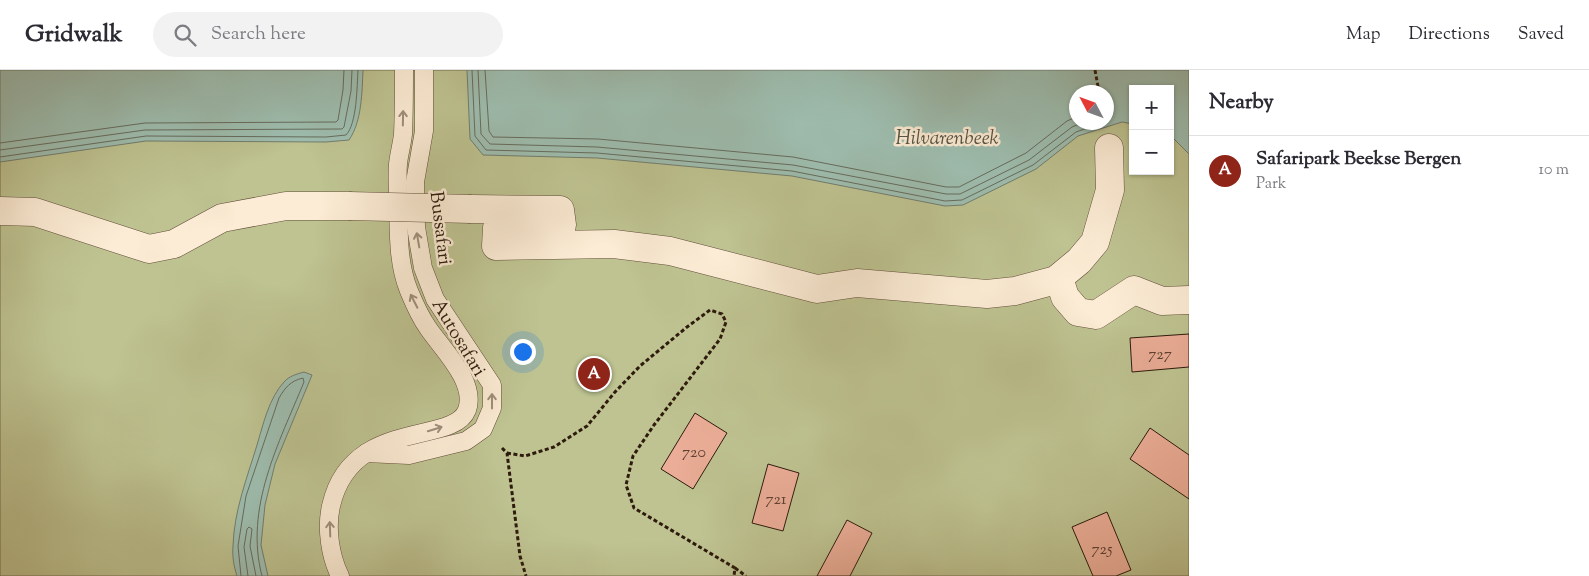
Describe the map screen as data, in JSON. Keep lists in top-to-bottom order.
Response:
{
  "streets": {
    "lane": ["Bussafari", "Autosafari"]
  },
  "one_way": ["Bussafari", "Autosafari"],
  "water": ["Hilvarenbeek"],
  "house_numbers": [
    "727",
    "720",
    "721",
    "725"
  ],
  "north": "top left",
  "page": {
    "header": "Gridwalk",
    "search": "Search here",
    "nav": ["Map", "Directions", "Saved"],
    "heading": "Nearby",
    "map_buttons": ["+", "−"],
    "list": [
      {
        "mark": "A",
        "name": "Safaripark Beekse Bergen",
        "note": "Park",
        "value": "10 m"
      }
    ],
    "pins": "A"
  }
}
